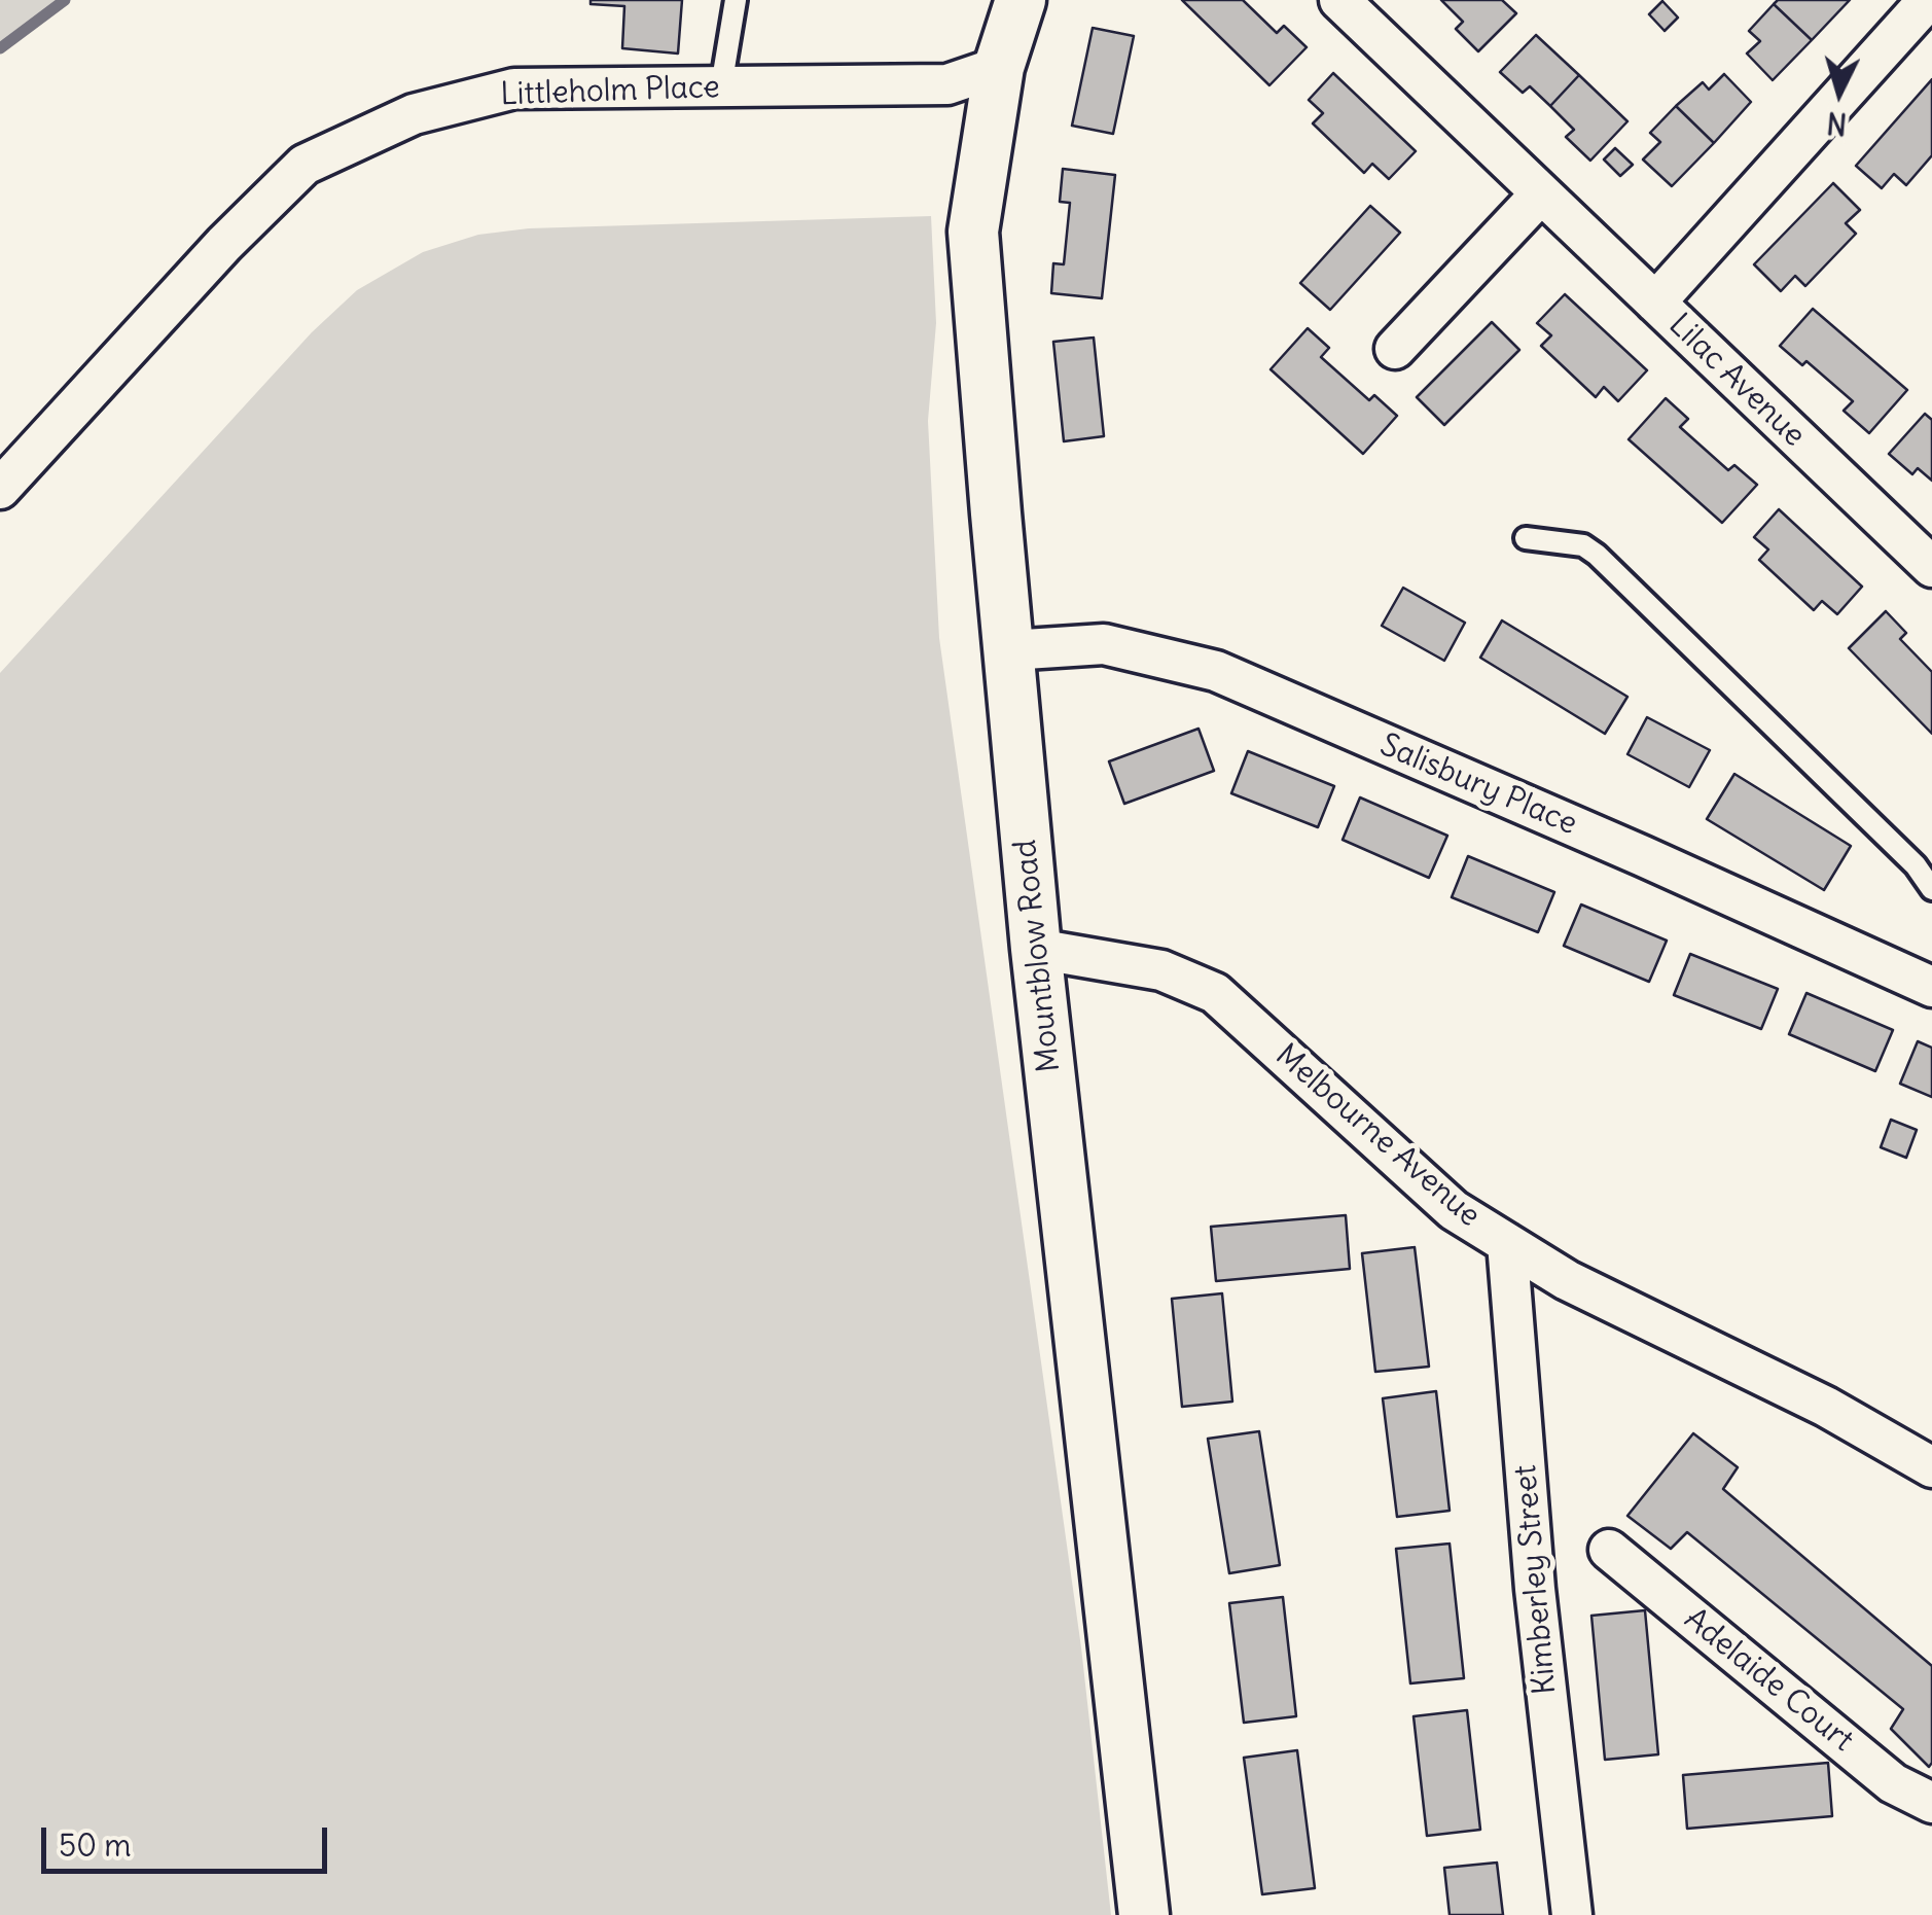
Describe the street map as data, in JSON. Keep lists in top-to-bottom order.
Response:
{
  "streets": {
    "street": [
      "Littleholm Place",
      "Lilac Avenue",
      "Salisbury Place",
      "Mountblow Road",
      "Melbourne Avenue",
      "Kimberley Street",
      "Adelaide Court"
    ]
  },
  "crossings": [
    ["Littleholm Place", "Mountblow Road"],
    ["Salisbury Place", "Mountblow Road"],
    ["Mountblow Road", "Melbourne Avenue"],
    ["Melbourne Avenue", "Kimberley Street"]
  ],
  "scale_bar": "50 m",
  "north": "bottom"
}
